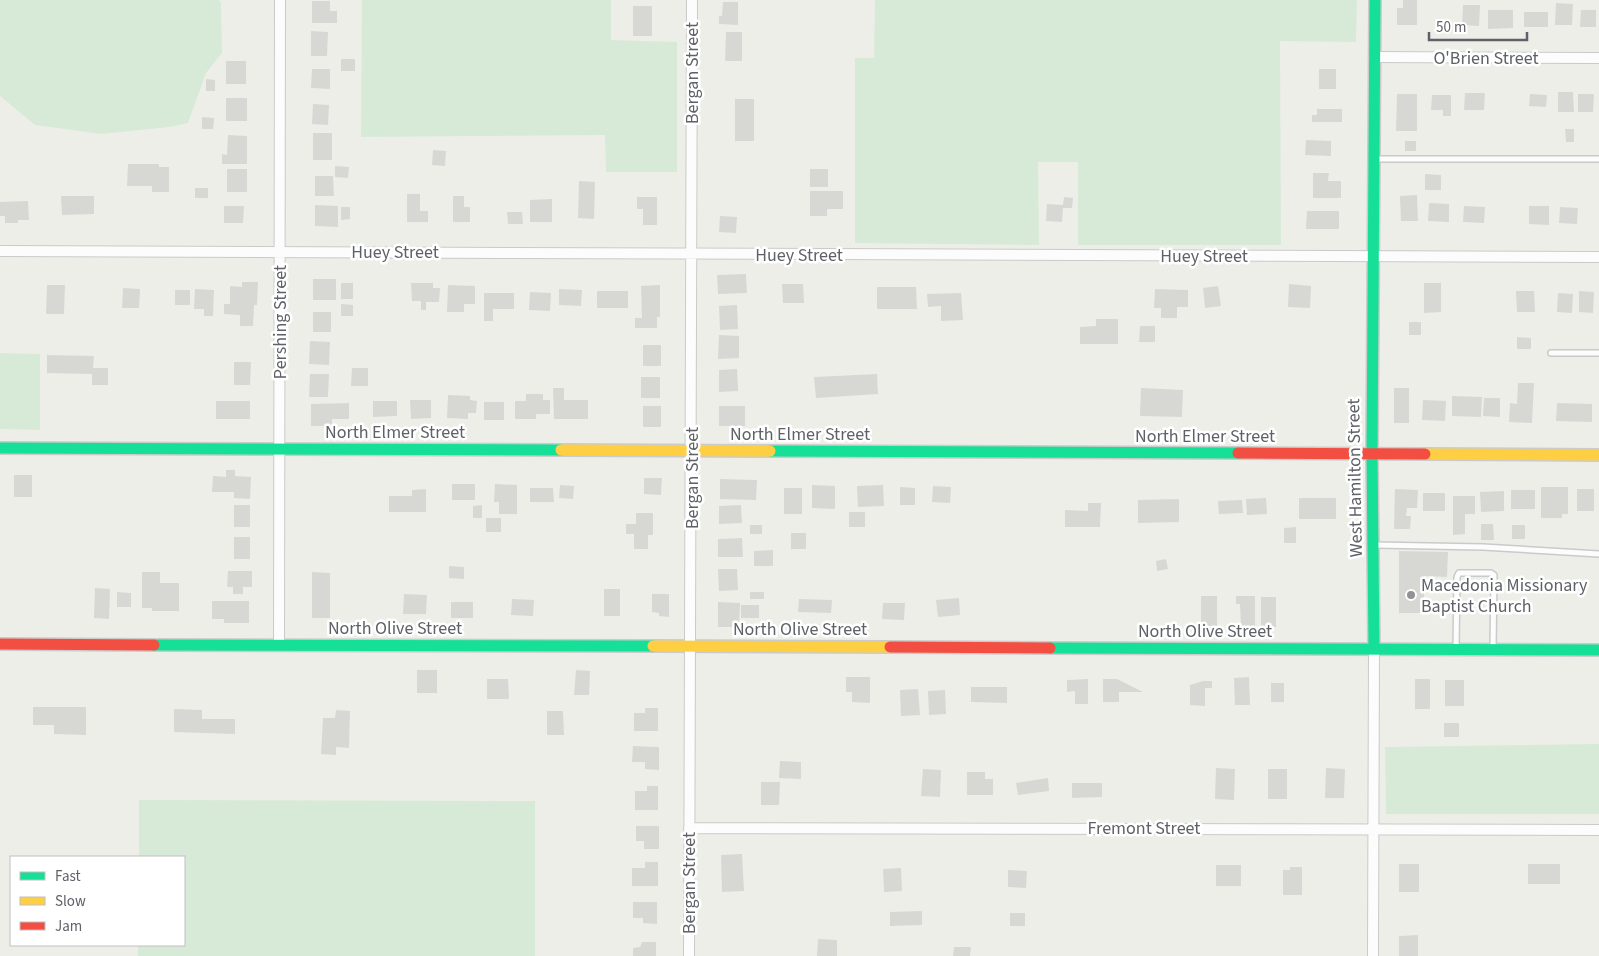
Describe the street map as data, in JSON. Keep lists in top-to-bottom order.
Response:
{
  "streets": {
    "street": [
      "O'Brien Street",
      "Bergan Street",
      "Huey Street",
      "Pershing Street",
      "North Elmer Street",
      "West Hamilton Street",
      "North Olive Street",
      "Fremont Street"
    ]
  },
  "crossings": [
    ["O'Brien Street", "West Hamilton Street"],
    ["Bergan Street", "Huey Street"],
    ["Bergan Street", "North Elmer Street"],
    ["Bergan Street", "North Olive Street"],
    ["Bergan Street", "Fremont Street"],
    ["Huey Street", "Pershing Street"],
    ["Huey Street", "West Hamilton Street"],
    ["Pershing Street", "North Elmer Street"],
    ["Pershing Street", "North Olive Street"],
    ["North Elmer Street", "West Hamilton Street"],
    ["West Hamilton Street", "North Olive Street"],
    ["West Hamilton Street", "Fremont Street"]
  ],
  "places": ["Macedonia Missionary Baptist Church"],
  "legend": ["Fast", "Slow", "Jam"],
  "scale_bar": "50 m"
}
